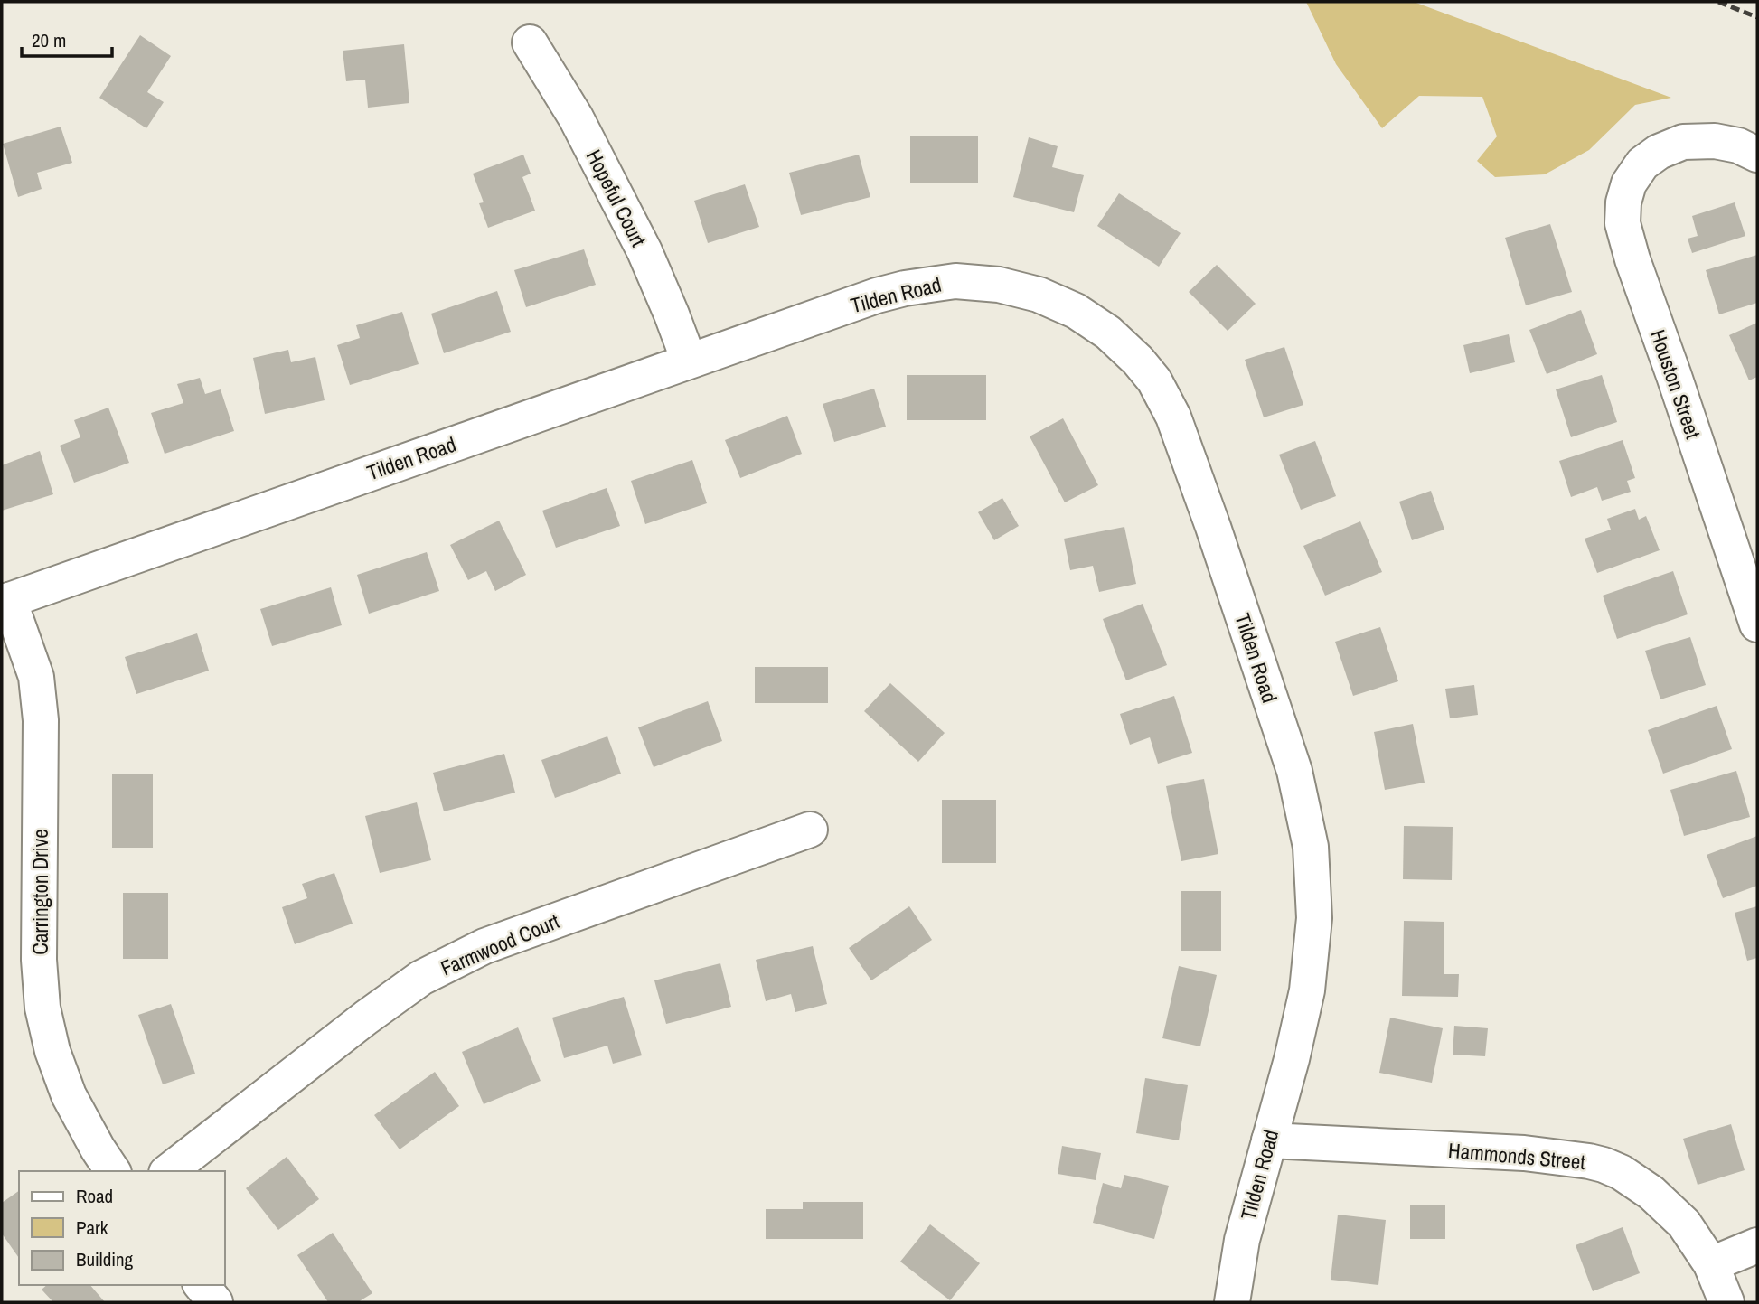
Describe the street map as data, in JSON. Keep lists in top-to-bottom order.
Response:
{
  "streets": {
    "street": [
      "Hopeful Court",
      "Tilden Road",
      "Houston Street",
      "Carrington Drive",
      "Farmwood Court",
      "Hammonds Street"
    ]
  },
  "crossings": [
    ["Hopeful Court", "Tilden Road"],
    ["Tilden Road", "Carrington Drive"],
    ["Tilden Road", "Hammonds Street"]
  ],
  "legend": ["Road", "Park", "Building"],
  "scale_bar": "20 m"
}
